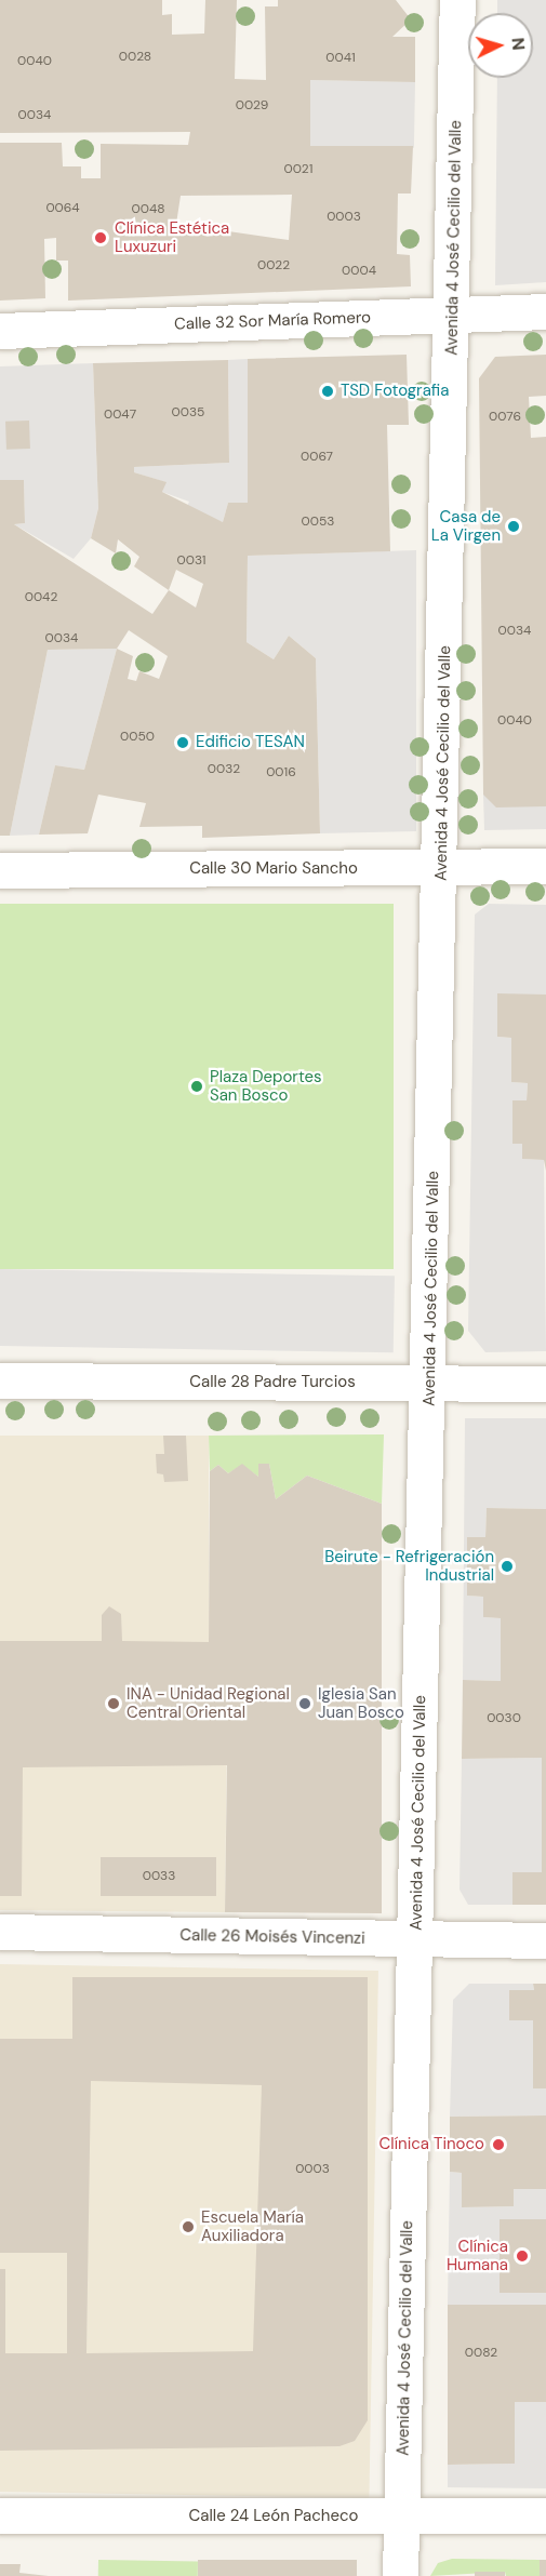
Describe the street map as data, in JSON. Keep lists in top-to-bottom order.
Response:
{
  "streets": {
    "street": [
      "Avenida 4 José Cecilio del Valle",
      "Calle 32 Sor María Romero",
      "Calle 30 Mario Sancho",
      "Calle 28 Padre Turcios",
      "Calle 26 Moisés Vincenzi",
      "Calle 24 León Pacheco"
    ]
  },
  "crossings": [
    ["Avenida 4 José Cecilio del Valle", "Calle 32 Sor María Romero"],
    ["Avenida 4 José Cecilio del Valle", "Calle 30 Mario Sancho"],
    ["Avenida 4 José Cecilio del Valle", "Calle 28 Padre Turcios"],
    ["Avenida 4 José Cecilio del Valle", "Calle 26 Moisés Vincenzi"],
    ["Avenida 4 José Cecilio del Valle", "Calle 24 León Pacheco"]
  ],
  "places": [
    "Clínica Estética Luxuzuri",
    "TSD Fotografia",
    "Casa de La Virgen",
    "Edificio TESAN",
    "Plaza Deportes San Bosco",
    "Beirute - Refrigeración Industrial",
    "INA - Unidad Regional Central Oriental",
    "Iglesia San Juan Bosco",
    "Clínica Tinoco",
    "Escuela María Auxiliadora",
    "Clínica Humana"
  ],
  "house_numbers": [
    "0028",
    "0041",
    "0040",
    "0029",
    "0034",
    "0021",
    "0064",
    "0048",
    "0003",
    "0022",
    "0004",
    "0035",
    "0047",
    "0076",
    "0067",
    "0053",
    "0031",
    "0042",
    "0034",
    "0034",
    "0040",
    "0050",
    "0032",
    "0016",
    "0030",
    "0033",
    "0003",
    "0082"
  ],
  "north": "right"
}
